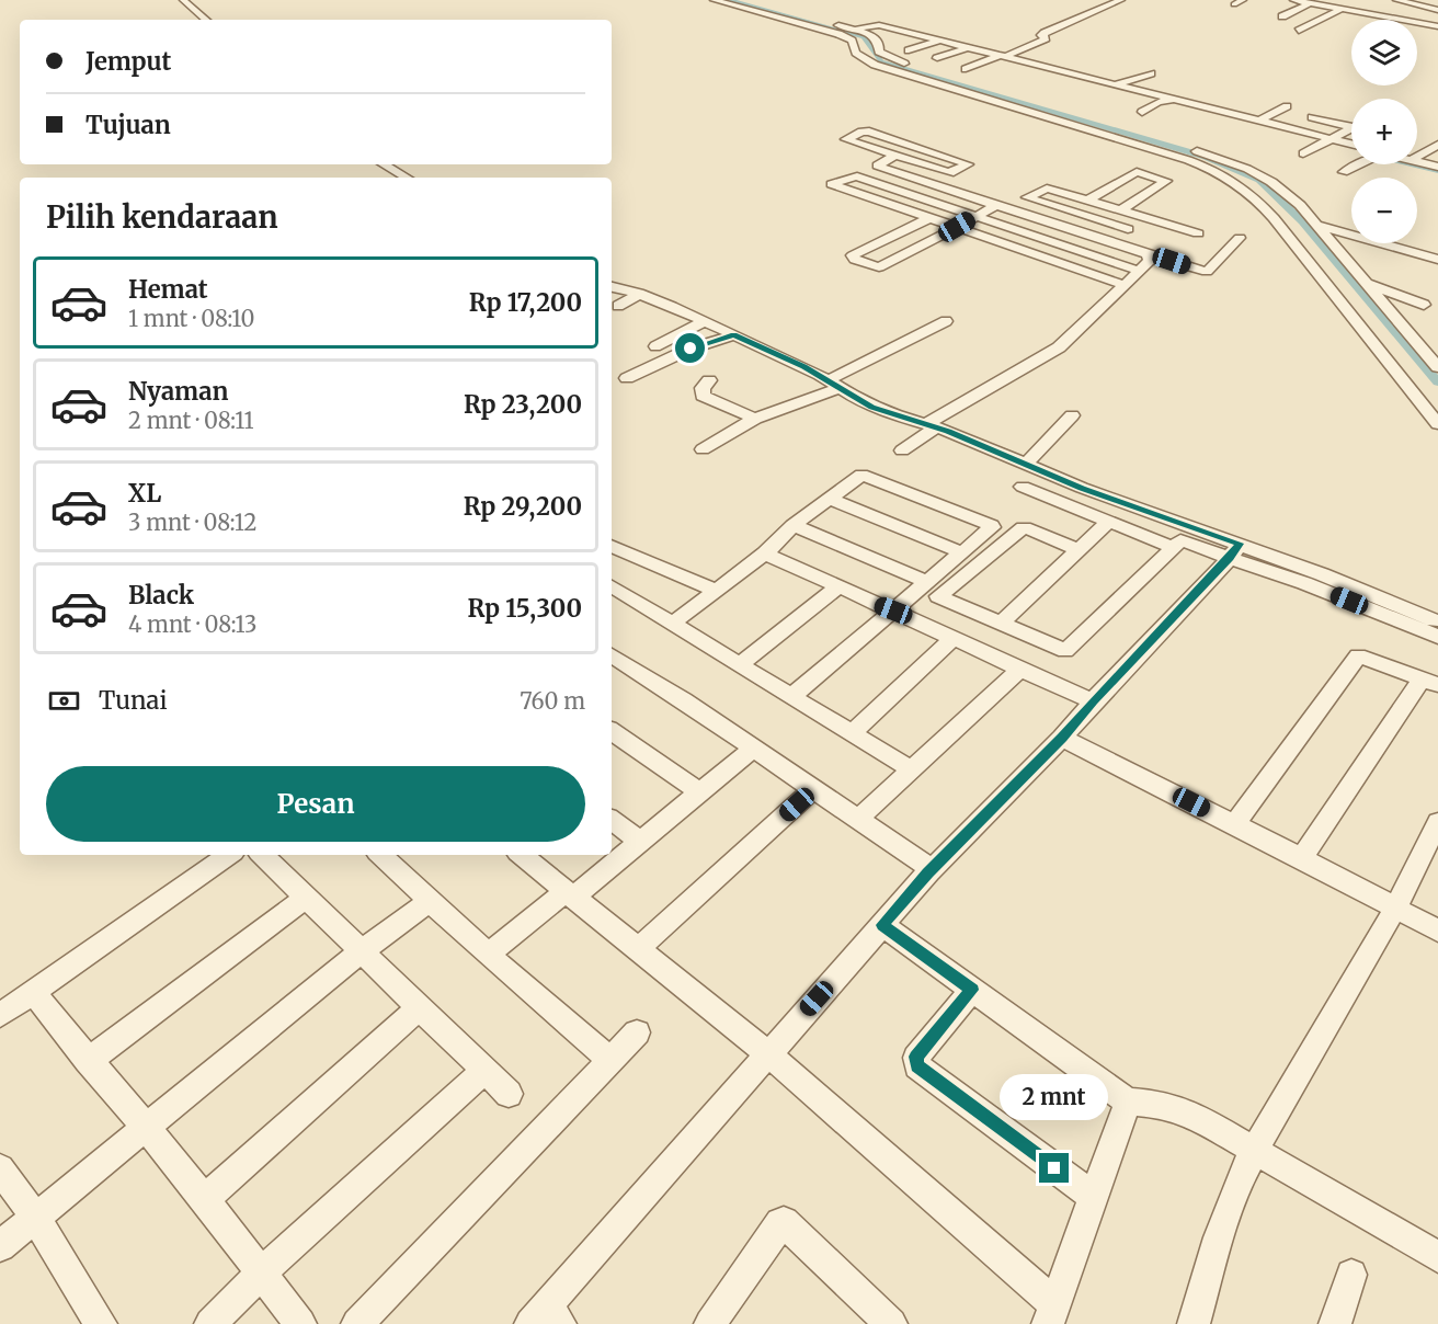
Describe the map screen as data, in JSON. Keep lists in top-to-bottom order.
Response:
{
  "page": {
    "map_buttons": ["+", "−"],
    "banner": ["Jemput", "Tujuan"],
    "heading": "Pilih kendaraan",
    "list": [
      {
        "name": "Hemat",
        "note": "1 mnt · 08:10",
        "value": "Rp 17,200"
      },
      {
        "name": "Nyaman",
        "note": "2 mnt · 08:11",
        "value": "Rp 23,200"
      },
      {
        "name": "XL",
        "note": "3 mnt · 08:12",
        "value": "Rp 29,200"
      },
      {
        "name": "Black",
        "note": "4 mnt · 08:13",
        "value": "Rp 15,300"
      }
    ],
    "pay": ["Tunai", "760 m"],
    "buttons": "Pesan",
    "bubble": "2 mnt"
  }
}
